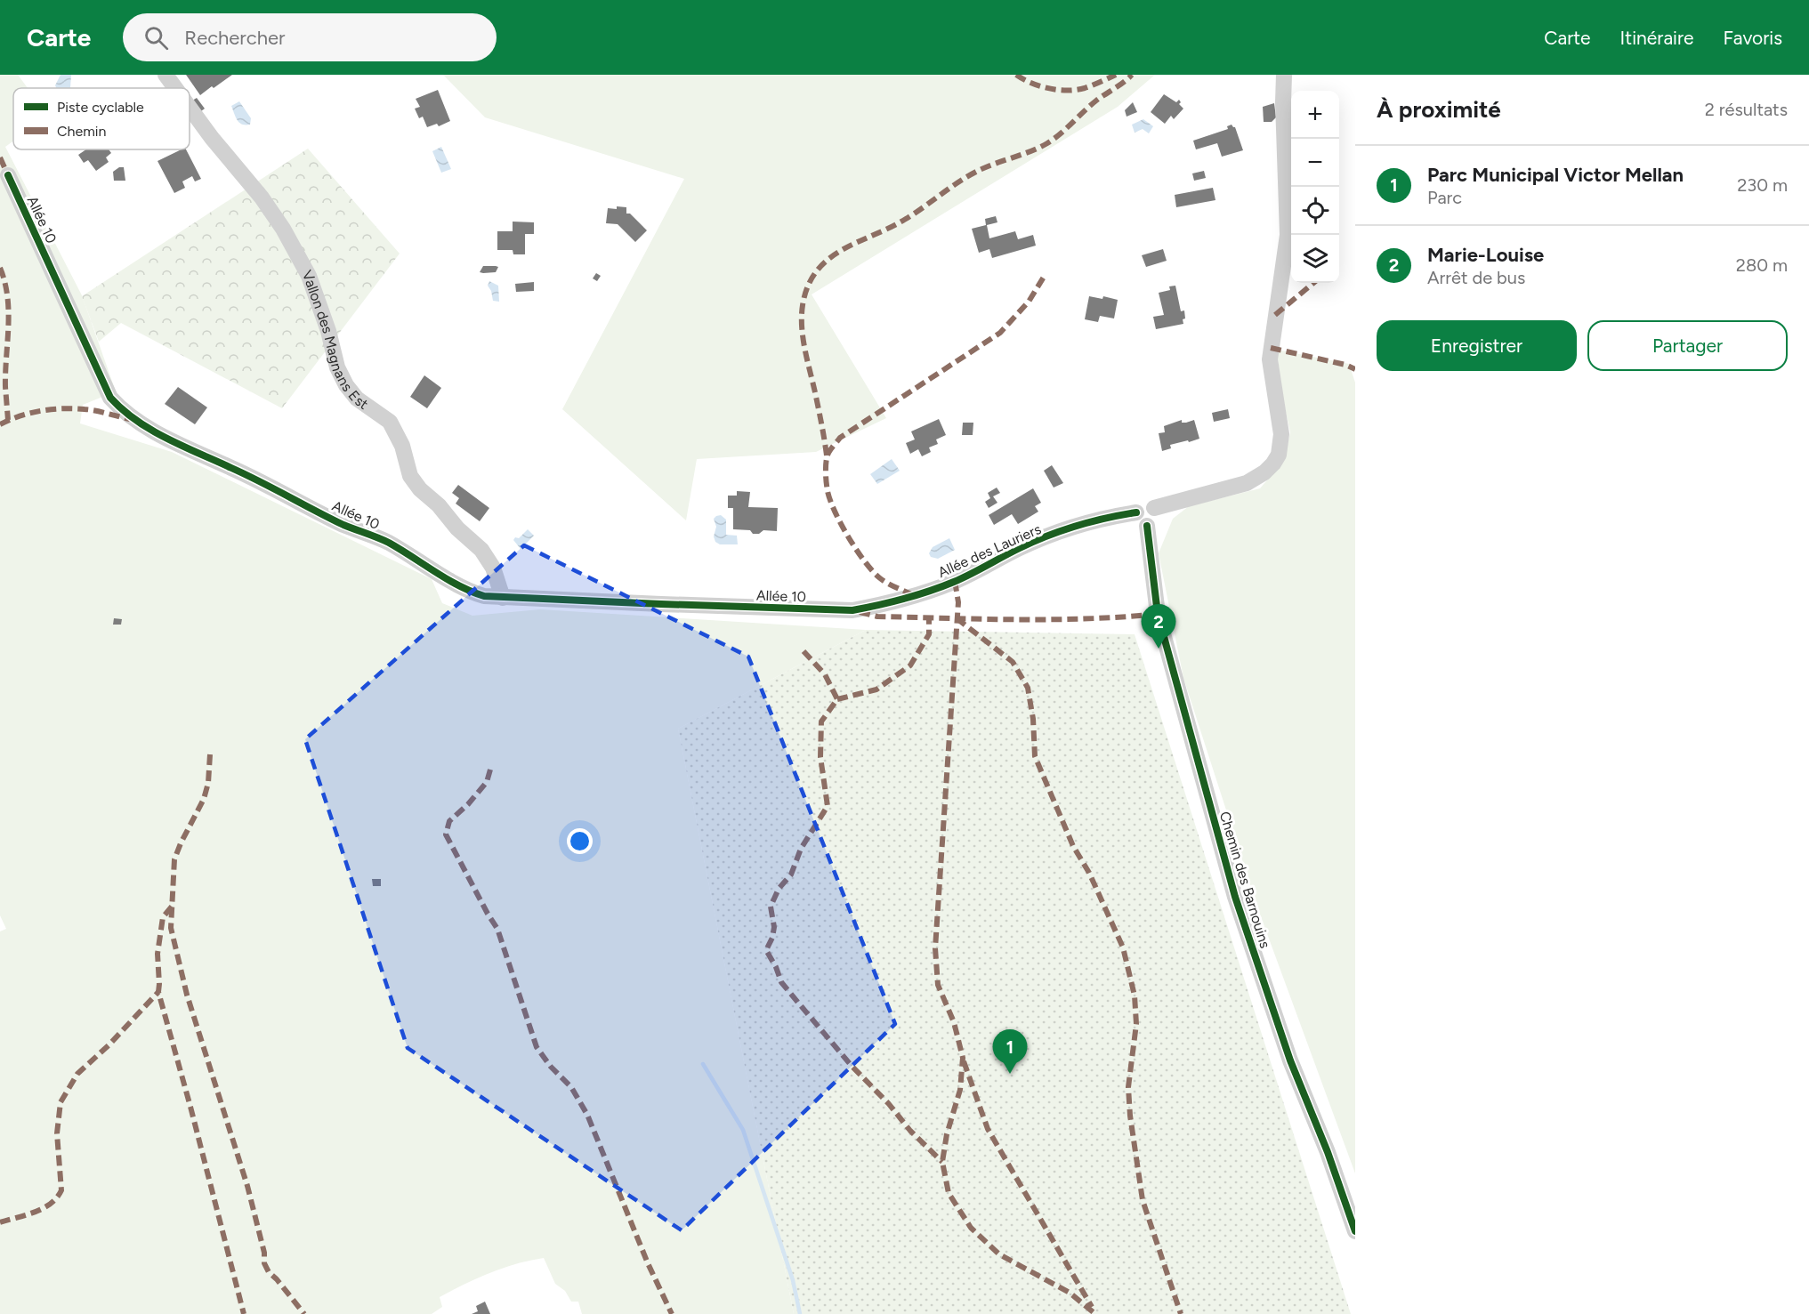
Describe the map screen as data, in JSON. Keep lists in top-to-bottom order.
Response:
{
  "streets": {
    "street": [
      "Allée 10",
      "Vallon des Magnans Est",
      "Allée des Lauriers",
      "Chemin des Barnouins"
    ]
  },
  "crossings": [
    ["Allée 10", "Vallon des Magnans Est"],
    ["Allée 10", "Allée des Lauriers"],
    ["Allée des Lauriers", "Chemin des Barnouins"]
  ],
  "legend": ["Piste cyclable", "Chemin"],
  "page": {
    "header": "Carte",
    "search": "Rechercher",
    "nav": ["Carte", "Itinéraire", "Favoris"],
    "heading": ["À proximité", "2 résultats"],
    "map_buttons": ["+", "−"],
    "list": [
      {
        "mark": "1",
        "name": "Parc Municipal Victor Mellan",
        "note": "Parc",
        "value": "230 m"
      },
      {
        "mark": "2",
        "name": "Marie-Louise",
        "note": "Arrêt de bus",
        "value": "280 m"
      }
    ],
    "buttons": ["Enregistrer", "Partager"],
    "pins": ["2", "1"]
  }
}
